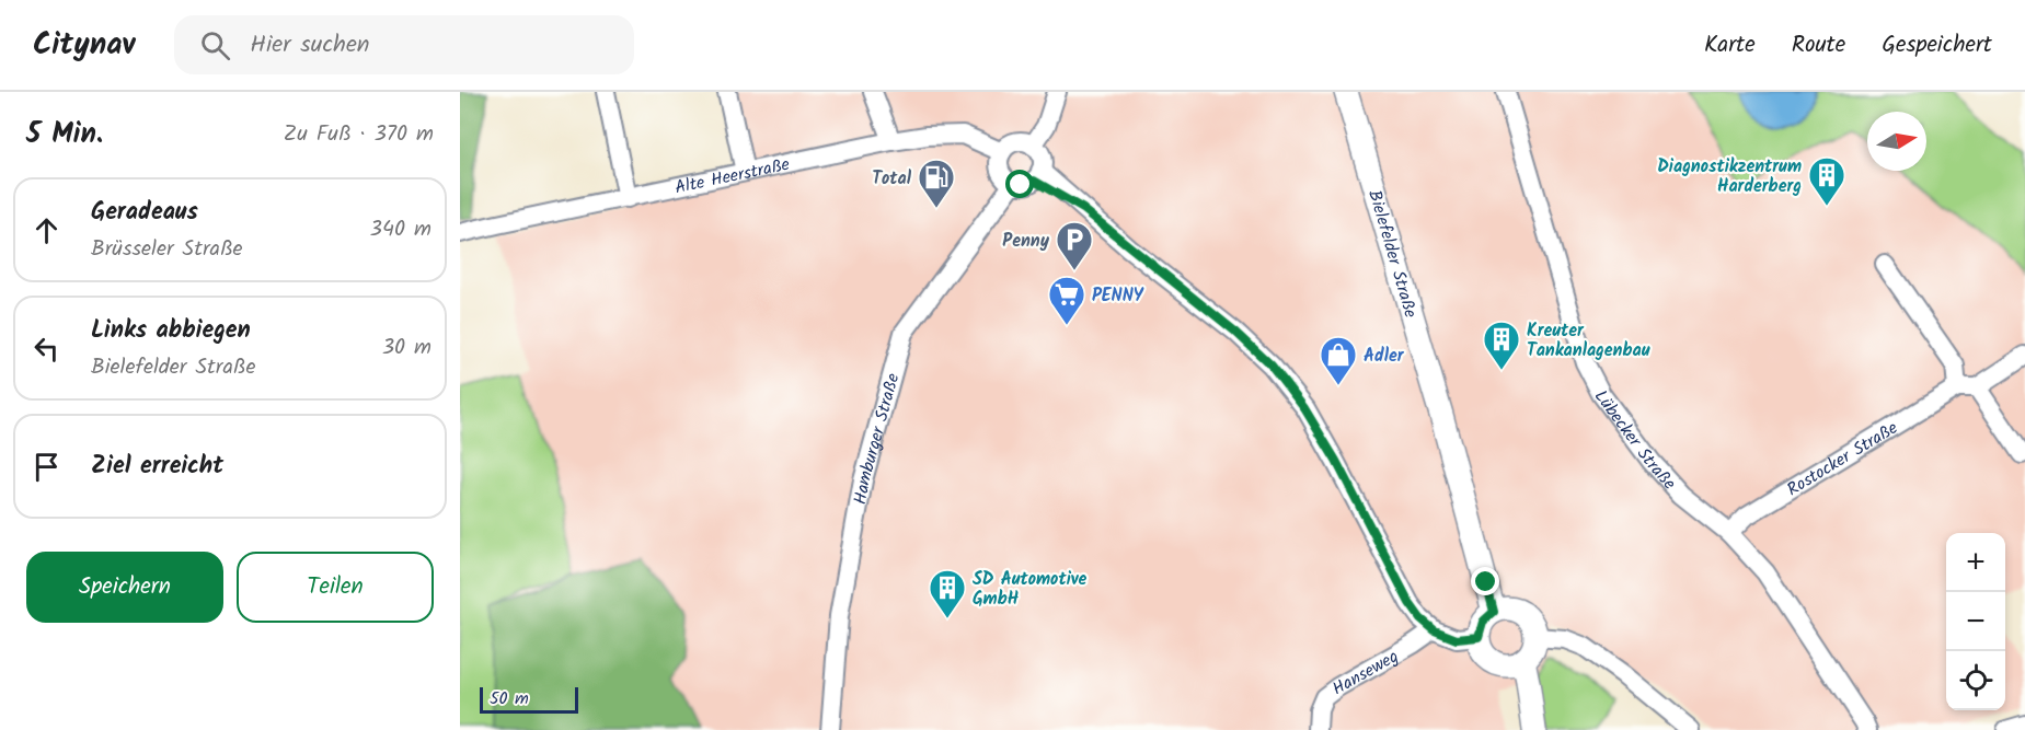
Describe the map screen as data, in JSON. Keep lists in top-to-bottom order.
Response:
{
  "streets": {
    "main road": ["Bielefelder Straße"],
    "street": [
      "Alte Heerstraße",
      "Lübecker Straße",
      "Hamburger Straße",
      "Rostocker Straße",
      "Hanseweg"
    ]
  },
  "crossings": [
    ["Alte Heerstraße", "Hamburger Straße"],
    ["Lübecker Straße", "Rostocker Straße"]
  ],
  "places": {
    "building": ["Diagnostikzentrum Harderberg", "Kreuter Tankanlagenbau", "SD Automotive GmbH"],
    "fuel station": ["Total"],
    "parking": ["Penny"],
    "supermarket": ["PENNY"],
    "shop": ["Adler"]
  },
  "scale_bar": "50 m",
  "north": "right",
  "page": {
    "header": "Citynav",
    "search": "Hier suchen",
    "nav": ["Karte", "Route", "Gespeichert"],
    "heading": ["5 Min.", "Zu Fuß · 370 m"],
    "list": [
      ["Geradeaus", "Brüsseler Straße", "340 m"],
      ["Links abbiegen", "Bielefelder Straße", "30 m"],
      "Ziel erreicht"
    ],
    "buttons": ["Speichern", "Teilen"],
    "map_buttons": ["+", "−"],
    "scale": "50 m"
  }
}
